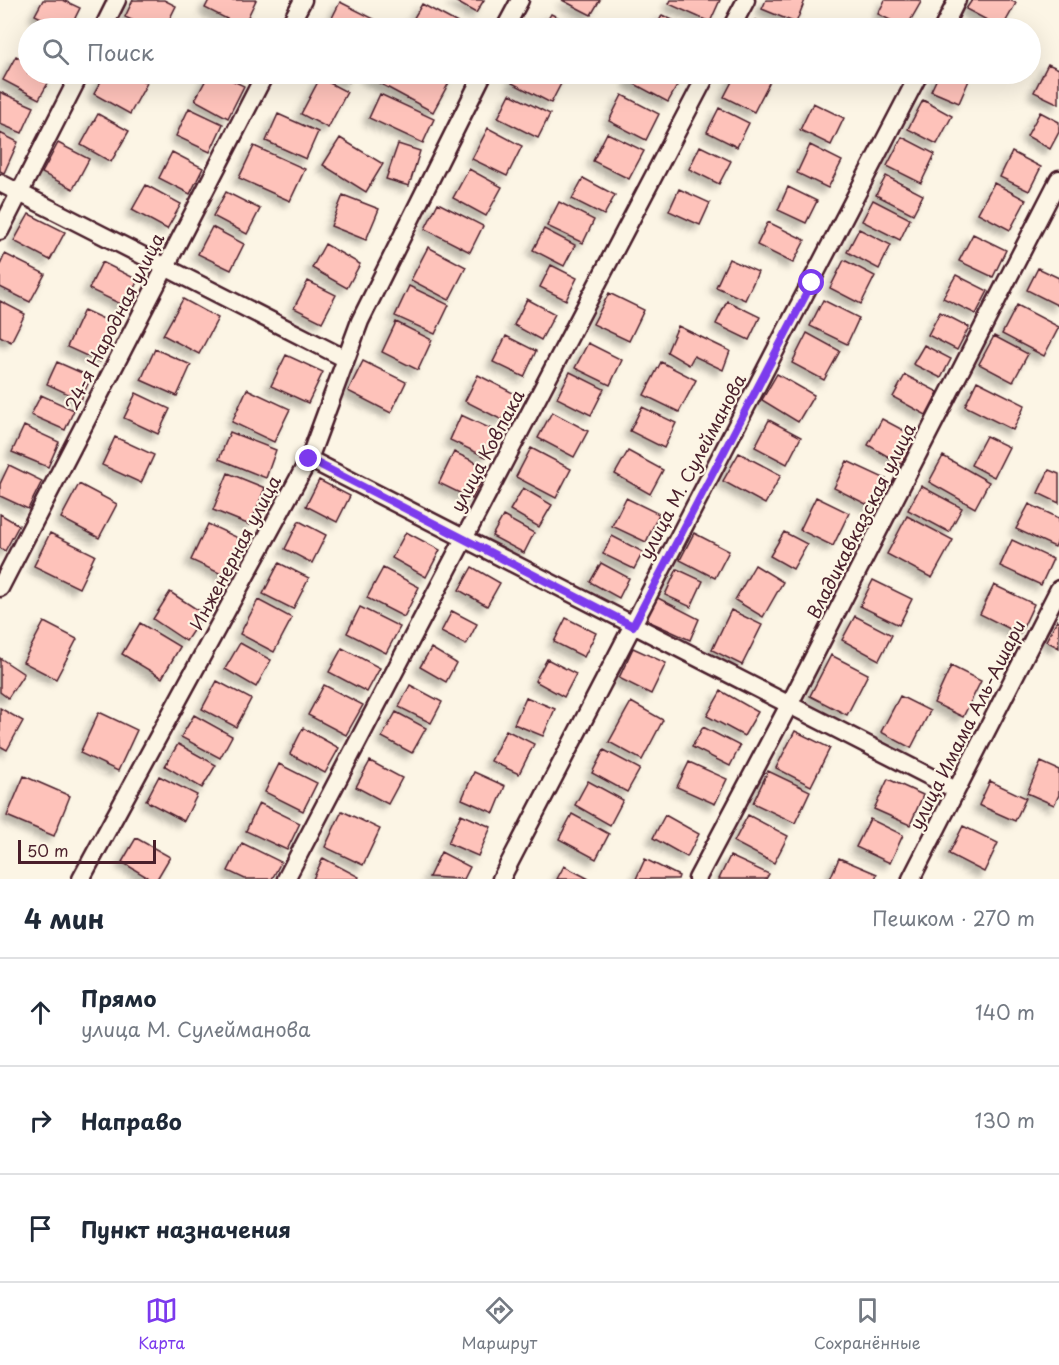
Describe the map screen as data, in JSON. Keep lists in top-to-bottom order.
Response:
{
  "streets": {
    "street": [
      "24-я Народная улица",
      "улица Ковпака",
      "улица М. Сулейманова",
      "Владикавказская улица",
      "Инженерная улица",
      "улица Имама Аль-Ашари"
    ]
  },
  "scale_bar": "50 m",
  "page": {
    "search": "Поиск",
    "scale": "50 m",
    "heading": ["4 мин", "Пешком · 270 m"],
    "list": [
      ["Прямо", "улица М. Сулейманова", "140 m"],
      ["Направо", "130 m"],
      "Пункт назначения"
    ],
    "nav": ["Карта", "Маршрут", "Сохранённые"]
  }
}
